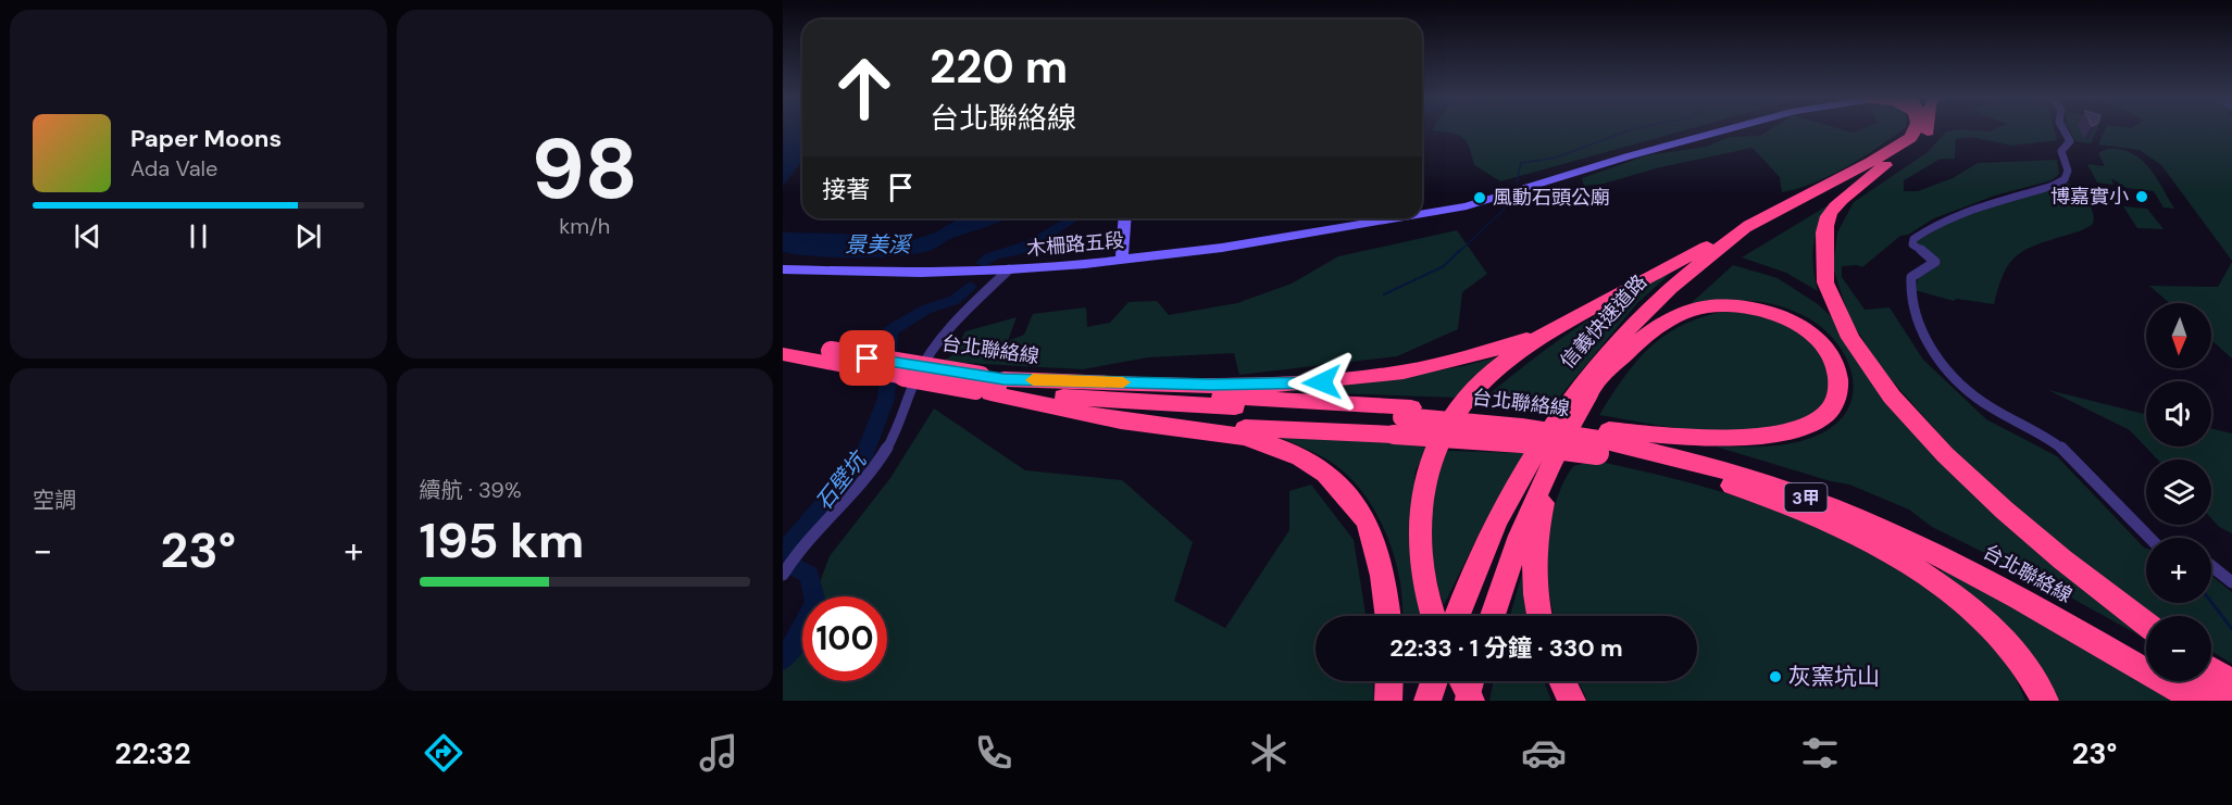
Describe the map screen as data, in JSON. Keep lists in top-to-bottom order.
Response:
{
  "streets": {
    "highway": ["信義快速道路", "台北聯絡線", "3甲"],
    "main road": ["木柵路五段"]
  },
  "water": ["景美溪", "石壁坑"],
  "places": ["博嘉實小", "風動石頭公廟", "灰窯坑山"],
  "north": "bottom",
  "page": {
    "tile": [
      ["98", "km/h"],
      "空調",
      ["續航 · 39%", "195 km"]
    ],
    "turn": ["220 m", "台北聯絡線"],
    "song": ["Paper Moons", "Ada Vale"],
    "then": "接著",
    "map_buttons": ["+", "−"],
    "heat": ["−", "23°", "+"],
    "limit": "100",
    "trip": "22:33 · 1 分鐘 · 330 m",
    "tabs": ["22:32", "23°"]
  }
}
